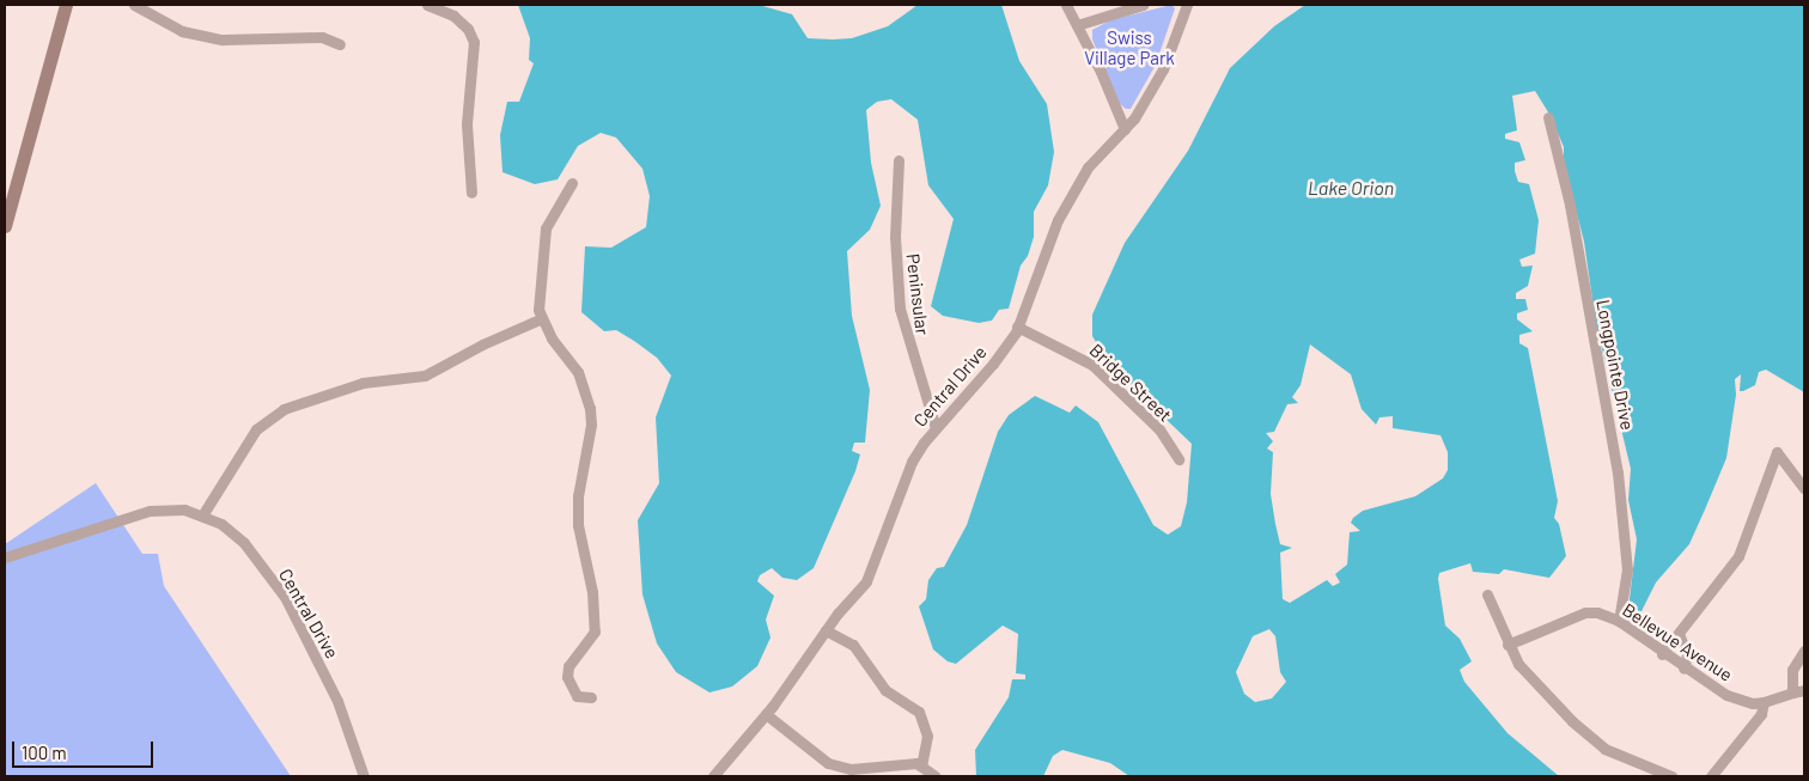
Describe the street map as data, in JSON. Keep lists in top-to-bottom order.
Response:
{
  "streets": {
    "street": [
      "Peninsular",
      "Longpointe Drive",
      "Bridge Street",
      "Central Drive",
      "Bellevue Avenue"
    ]
  },
  "crossings": [
    ["Peninsular", "Central Drive"],
    ["Longpointe Drive", "Bellevue Avenue"],
    ["Bridge Street", "Central Drive"]
  ],
  "water": ["Lake Orion"],
  "parks": ["Swiss Village Park"],
  "scale_bar": "100 m"
}
